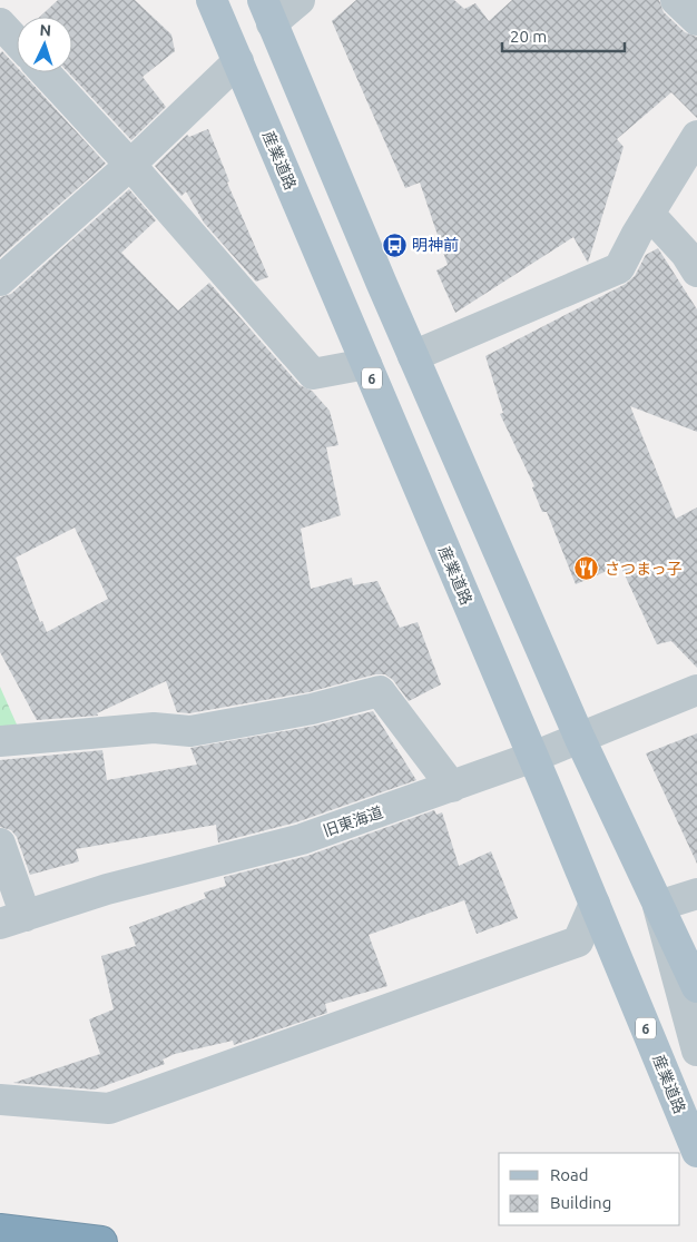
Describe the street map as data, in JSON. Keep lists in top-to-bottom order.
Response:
{
  "streets": {
    "main road": ["産業道路", "6"],
    "street": ["旧東海道"]
  },
  "crossings": [
    ["産業道路", "旧東海道"]
  ],
  "places": {
    "bus stop": ["明神前"],
    "restaurant": ["さつまっ子"]
  },
  "legend": ["Road", "Building"],
  "scale_bar": "20 m",
  "north": "top"
}
